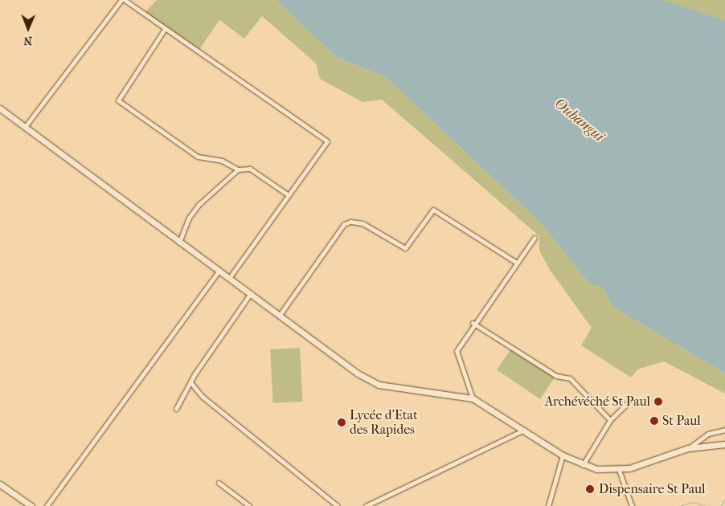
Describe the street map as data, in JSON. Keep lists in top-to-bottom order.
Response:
{
  "water": ["Oubangui"],
  "places": [
    "Archévéché St Paul",
    "St Paul",
    "Lycée d'Etat des Rapides",
    "Dispensaire St Paul"
  ],
  "north": "bottom"
}
